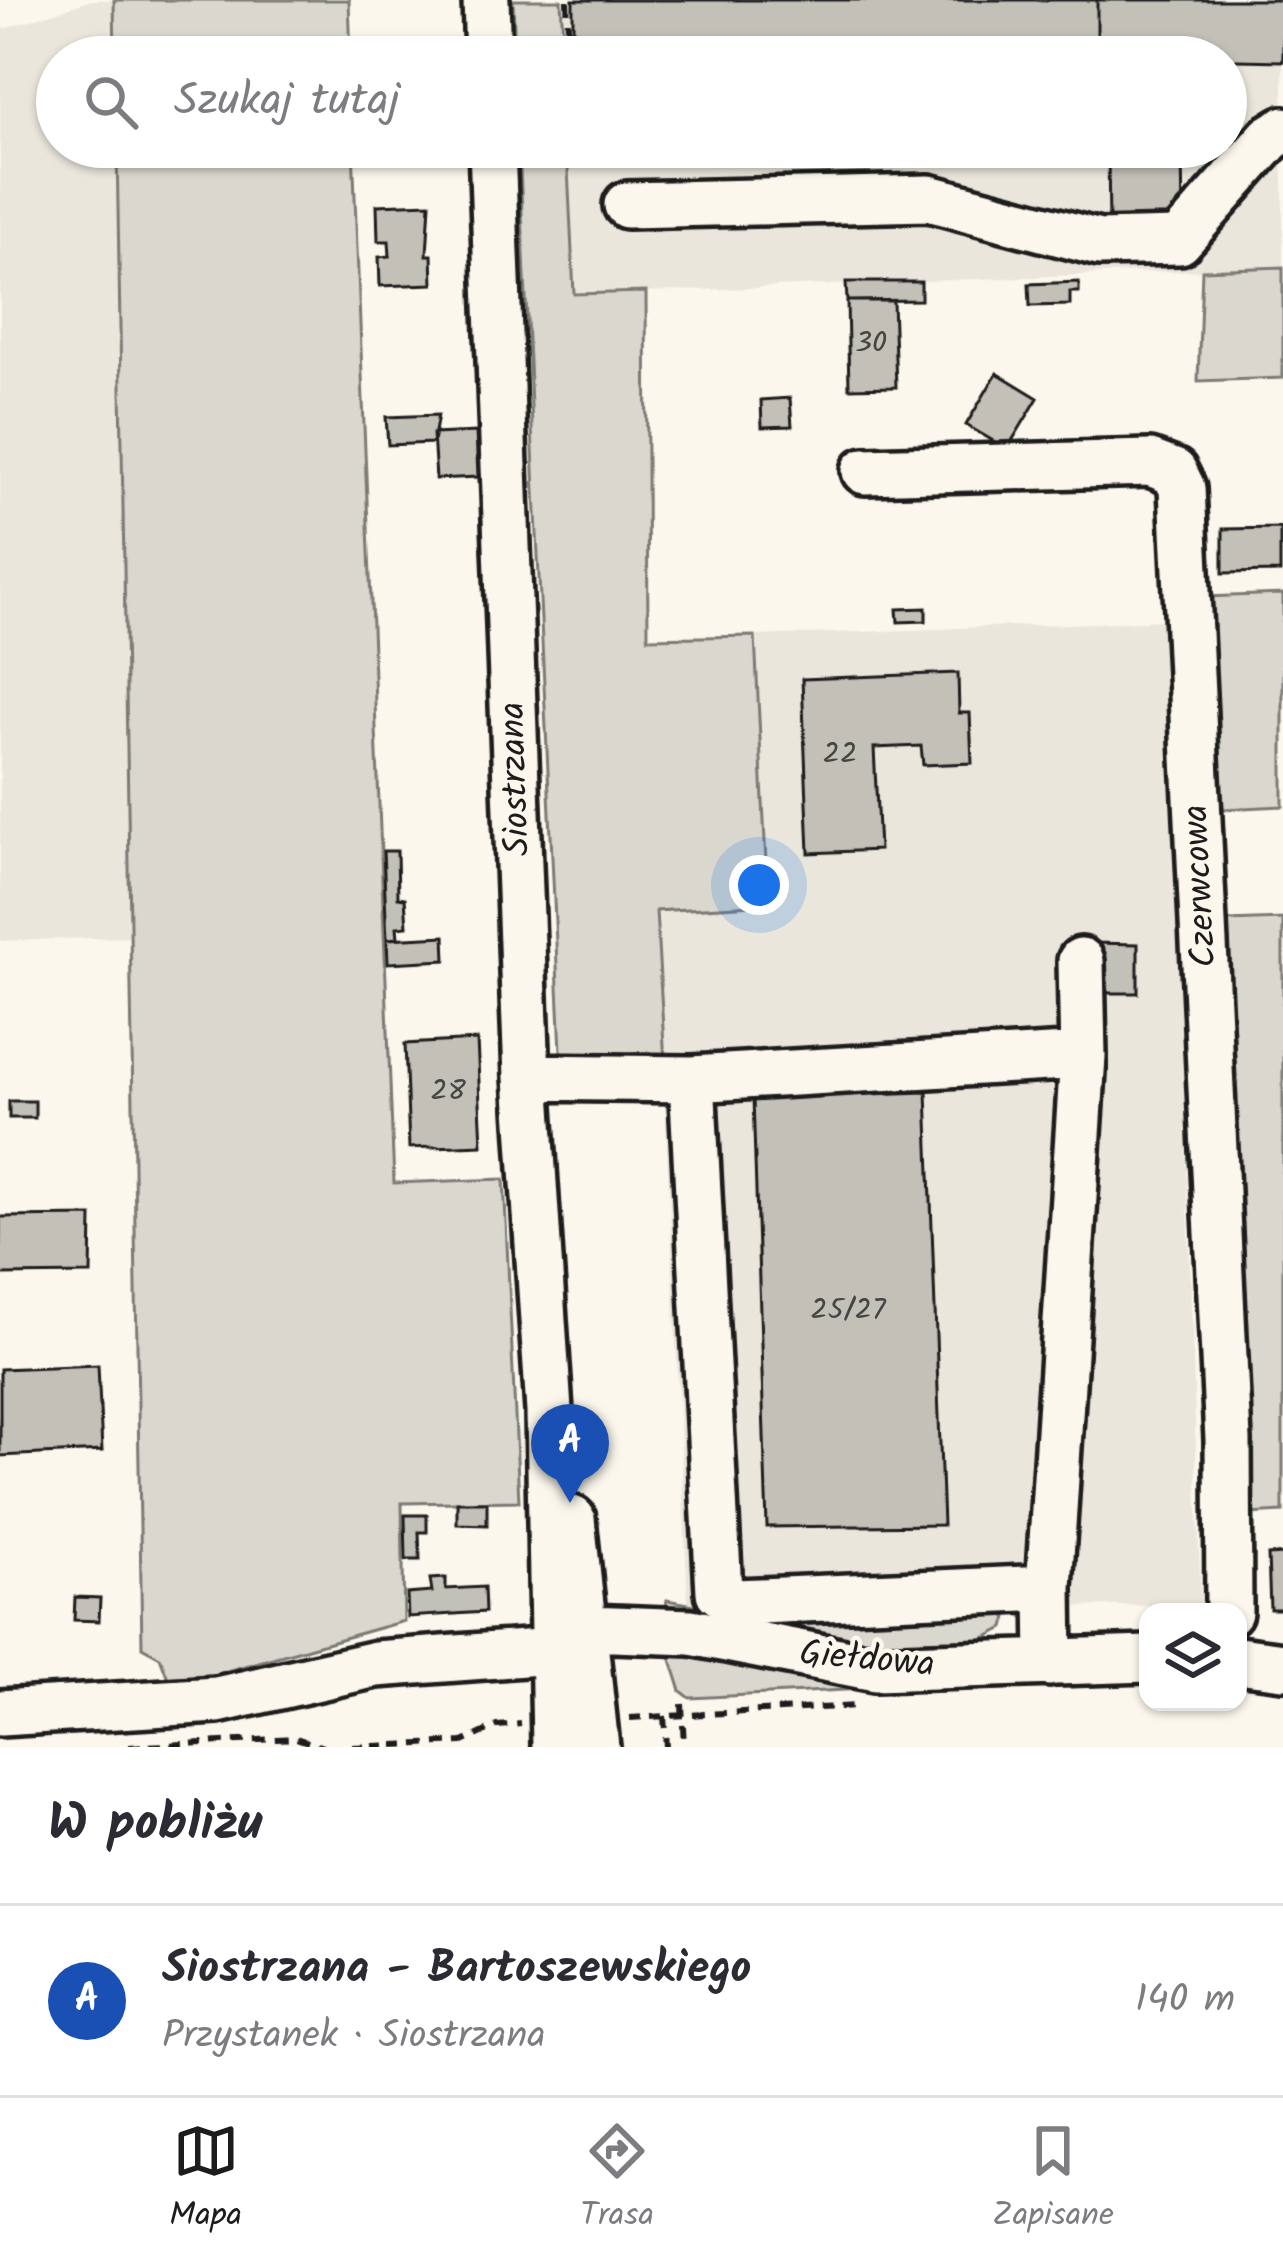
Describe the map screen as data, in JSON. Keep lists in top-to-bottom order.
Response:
{
  "streets": {
    "street": ["Siostrzana", "Czerwcowa", "Giełdowa"]
  },
  "crossings": [
    ["Siostrzana", "Giełdowa"]
  ],
  "house_numbers": [
    "30",
    "22",
    "28",
    "25/27"
  ],
  "page": {
    "search": "Szukaj tutaj",
    "pins": "A",
    "heading": "W pobliżu",
    "list": [
      {
        "mark": "A",
        "name": "Siostrzana - Bartoszewskiego",
        "note": "Przystanek · Siostrzana",
        "value": "140 m"
      }
    ],
    "nav": ["Mapa", "Trasa", "Zapisane"]
  }
}
